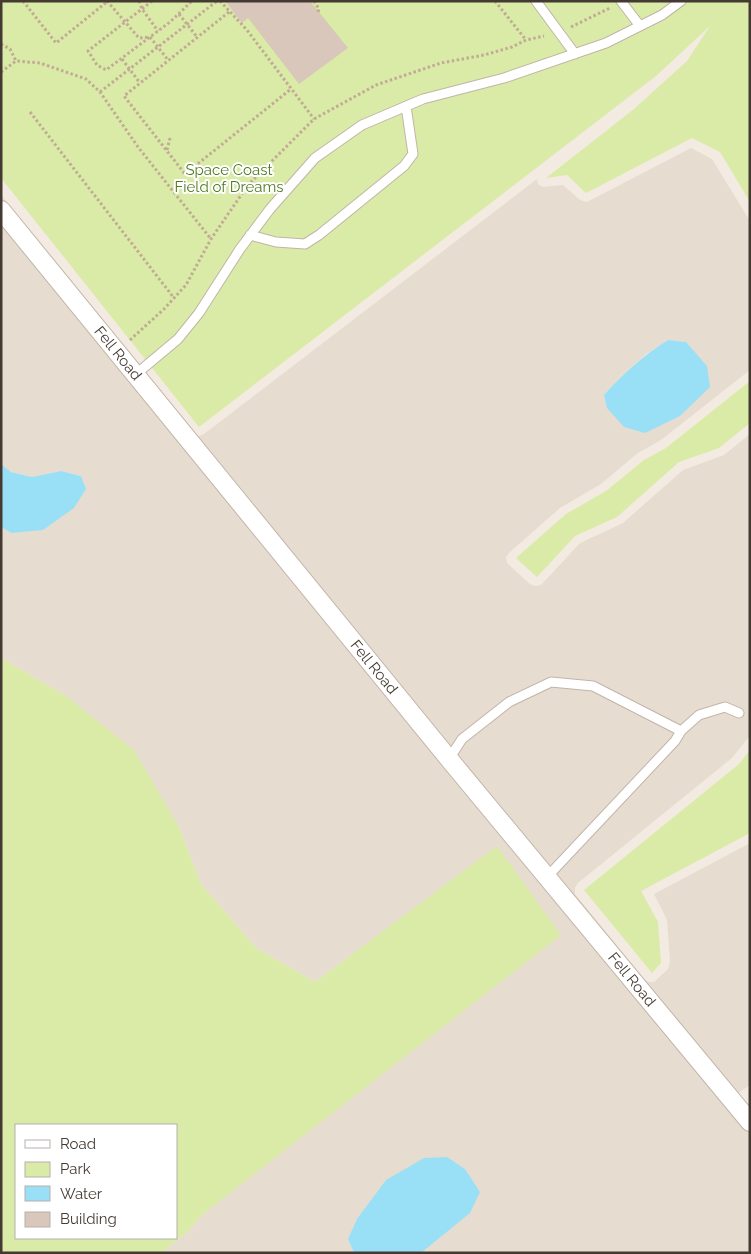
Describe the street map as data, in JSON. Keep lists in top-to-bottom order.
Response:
{
  "streets": {
    "street": ["Fell Road"]
  },
  "parks": ["Space Coast Field of Dreams"],
  "legend": [
    "Road",
    "Park",
    "Water",
    "Building"
  ]
}
